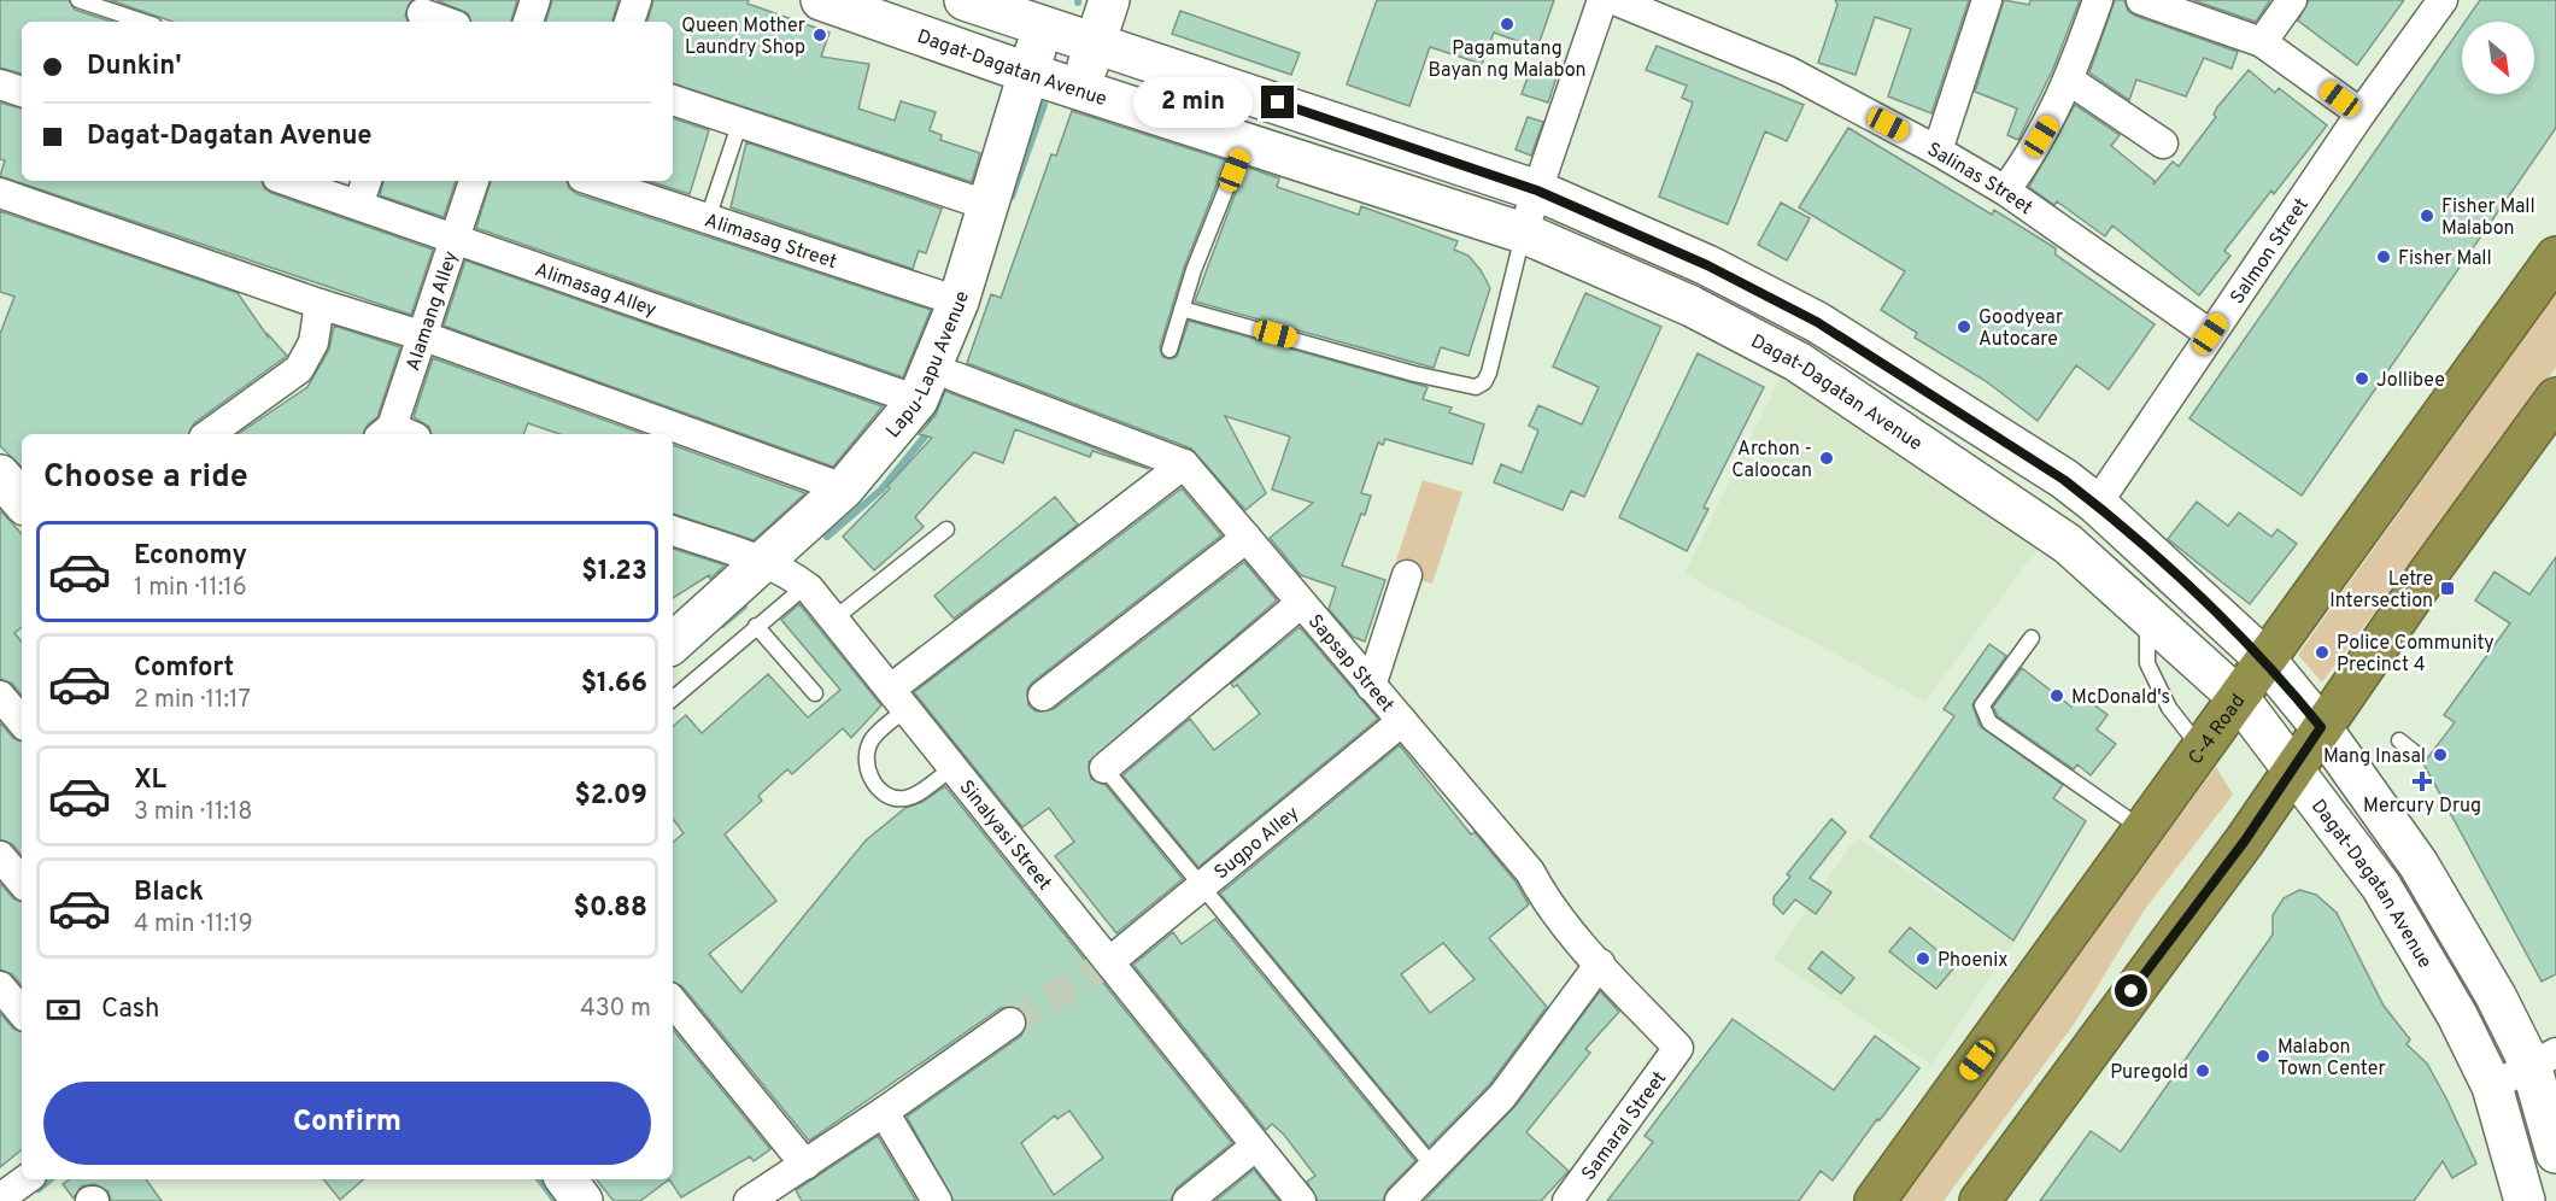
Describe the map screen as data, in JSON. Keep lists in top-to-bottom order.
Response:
{
  "streets": {
    "highway": ["C-4 Road"],
    "main road": ["Dagat-Dagatan Avenue", "Lapu-Lapu Avenue"],
    "street": [
      "Salinas Street",
      "Alimasag Street",
      "Salmon Street",
      "Alimasag Alley",
      "Alamang Alley",
      "Sapsap Street",
      "Sinalyasi Street",
      "Sugpo Alley",
      "Samaral Street"
    ]
  },
  "crossings": [
    ["Dagat-Dagatan Avenue", "Lapu-Lapu Avenue"],
    ["Dagat-Dagatan Avenue", "C-4 Road"],
    ["Salinas Street", "Salmon Street"],
    ["Alimasag Street", "Lapu-Lapu Avenue"],
    ["Alimasag Alley", "Alamang Alley"],
    ["Alimasag Alley", "Lapu-Lapu Avenue"],
    ["Lapu-Lapu Avenue", "Sinalyasi Street"],
    ["Sapsap Street", "Sugpo Alley"],
    ["Sapsap Street", "Samaral Street"],
    ["Sinalyasi Street", "Sugpo Alley"]
  ],
  "places": {
    "other": [
      "Pagamutang Bayan ng Malabon",
      "Queen Mother Laundry Shop",
      "Fisher Mall Malabon",
      "Fisher Mall",
      "Goodyear Autocare",
      "Jollibee",
      "Archon - Caloocan",
      "Police Community Precinct 4",
      "McDonald's",
      "Mang Inasal",
      "Phoenix",
      "Malabon Town Center",
      "Puregold"
    ],
    "transit": ["Letre Intersection"],
    "health": ["Mercury Drug"]
  },
  "north": "bottom right",
  "page": {
    "banner": ["Dunkin'", "Dagat-Dagatan Avenue"],
    "bubble": "2 min",
    "heading": "Choose a ride",
    "list": [
      {
        "name": "Economy",
        "note": "1 min · 11:16",
        "value": "$1.23"
      },
      {
        "name": "Comfort",
        "note": "2 min · 11:17",
        "value": "$1.66"
      },
      {
        "name": "XL",
        "note": "3 min · 11:18",
        "value": "$2.09"
      },
      {
        "name": "Black",
        "note": "4 min · 11:19",
        "value": "$0.88"
      }
    ],
    "pay": ["Cash", "430 m"],
    "buttons": "Confirm"
  }
}
